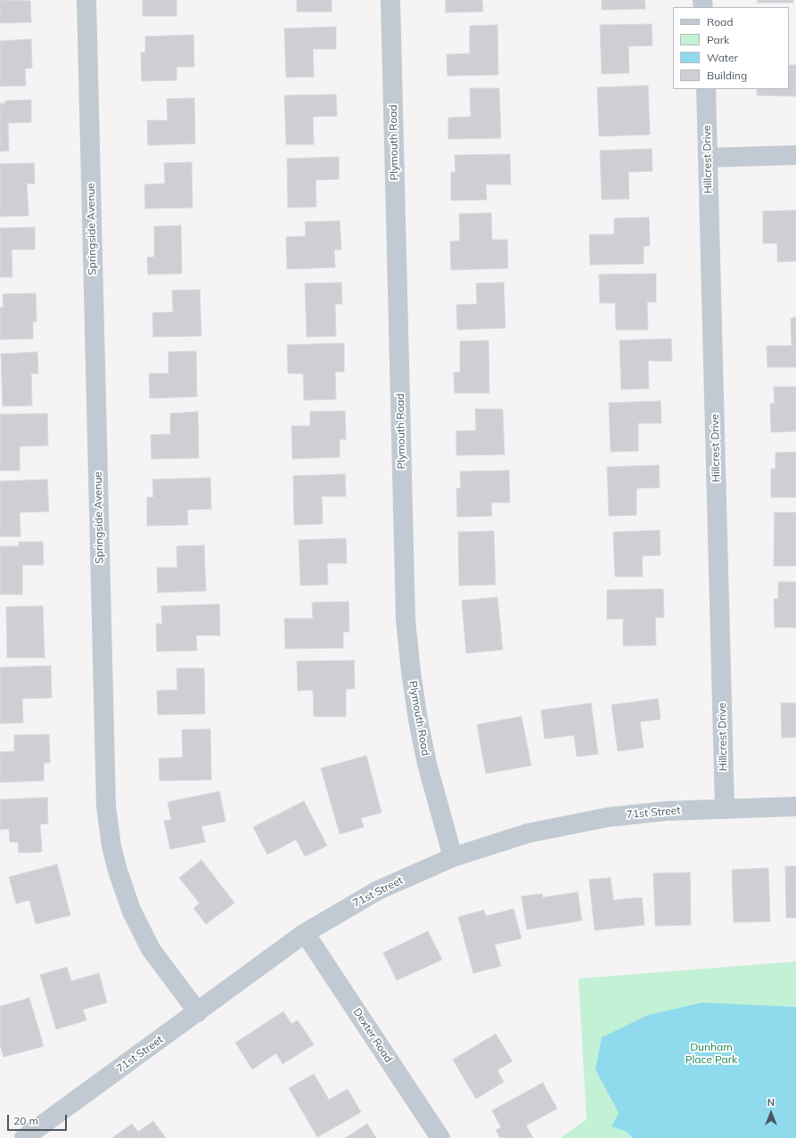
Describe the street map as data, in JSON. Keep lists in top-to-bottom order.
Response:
{
  "streets": {
    "street": [
      "Plymouth Road",
      "Hillcrest Drive",
      "Springside Avenue",
      "71st Street",
      "Dexter Road"
    ]
  },
  "crossings": [
    ["Plymouth Road", "71st Street"],
    ["Hillcrest Drive", "71st Street"],
    ["Springside Avenue", "71st Street"],
    ["71st Street", "Dexter Road"]
  ],
  "parks": ["Dunham Place Park"],
  "legend": [
    "Road",
    "Park",
    "Water",
    "Building"
  ],
  "scale_bar": "20 m",
  "north": "top"
}
